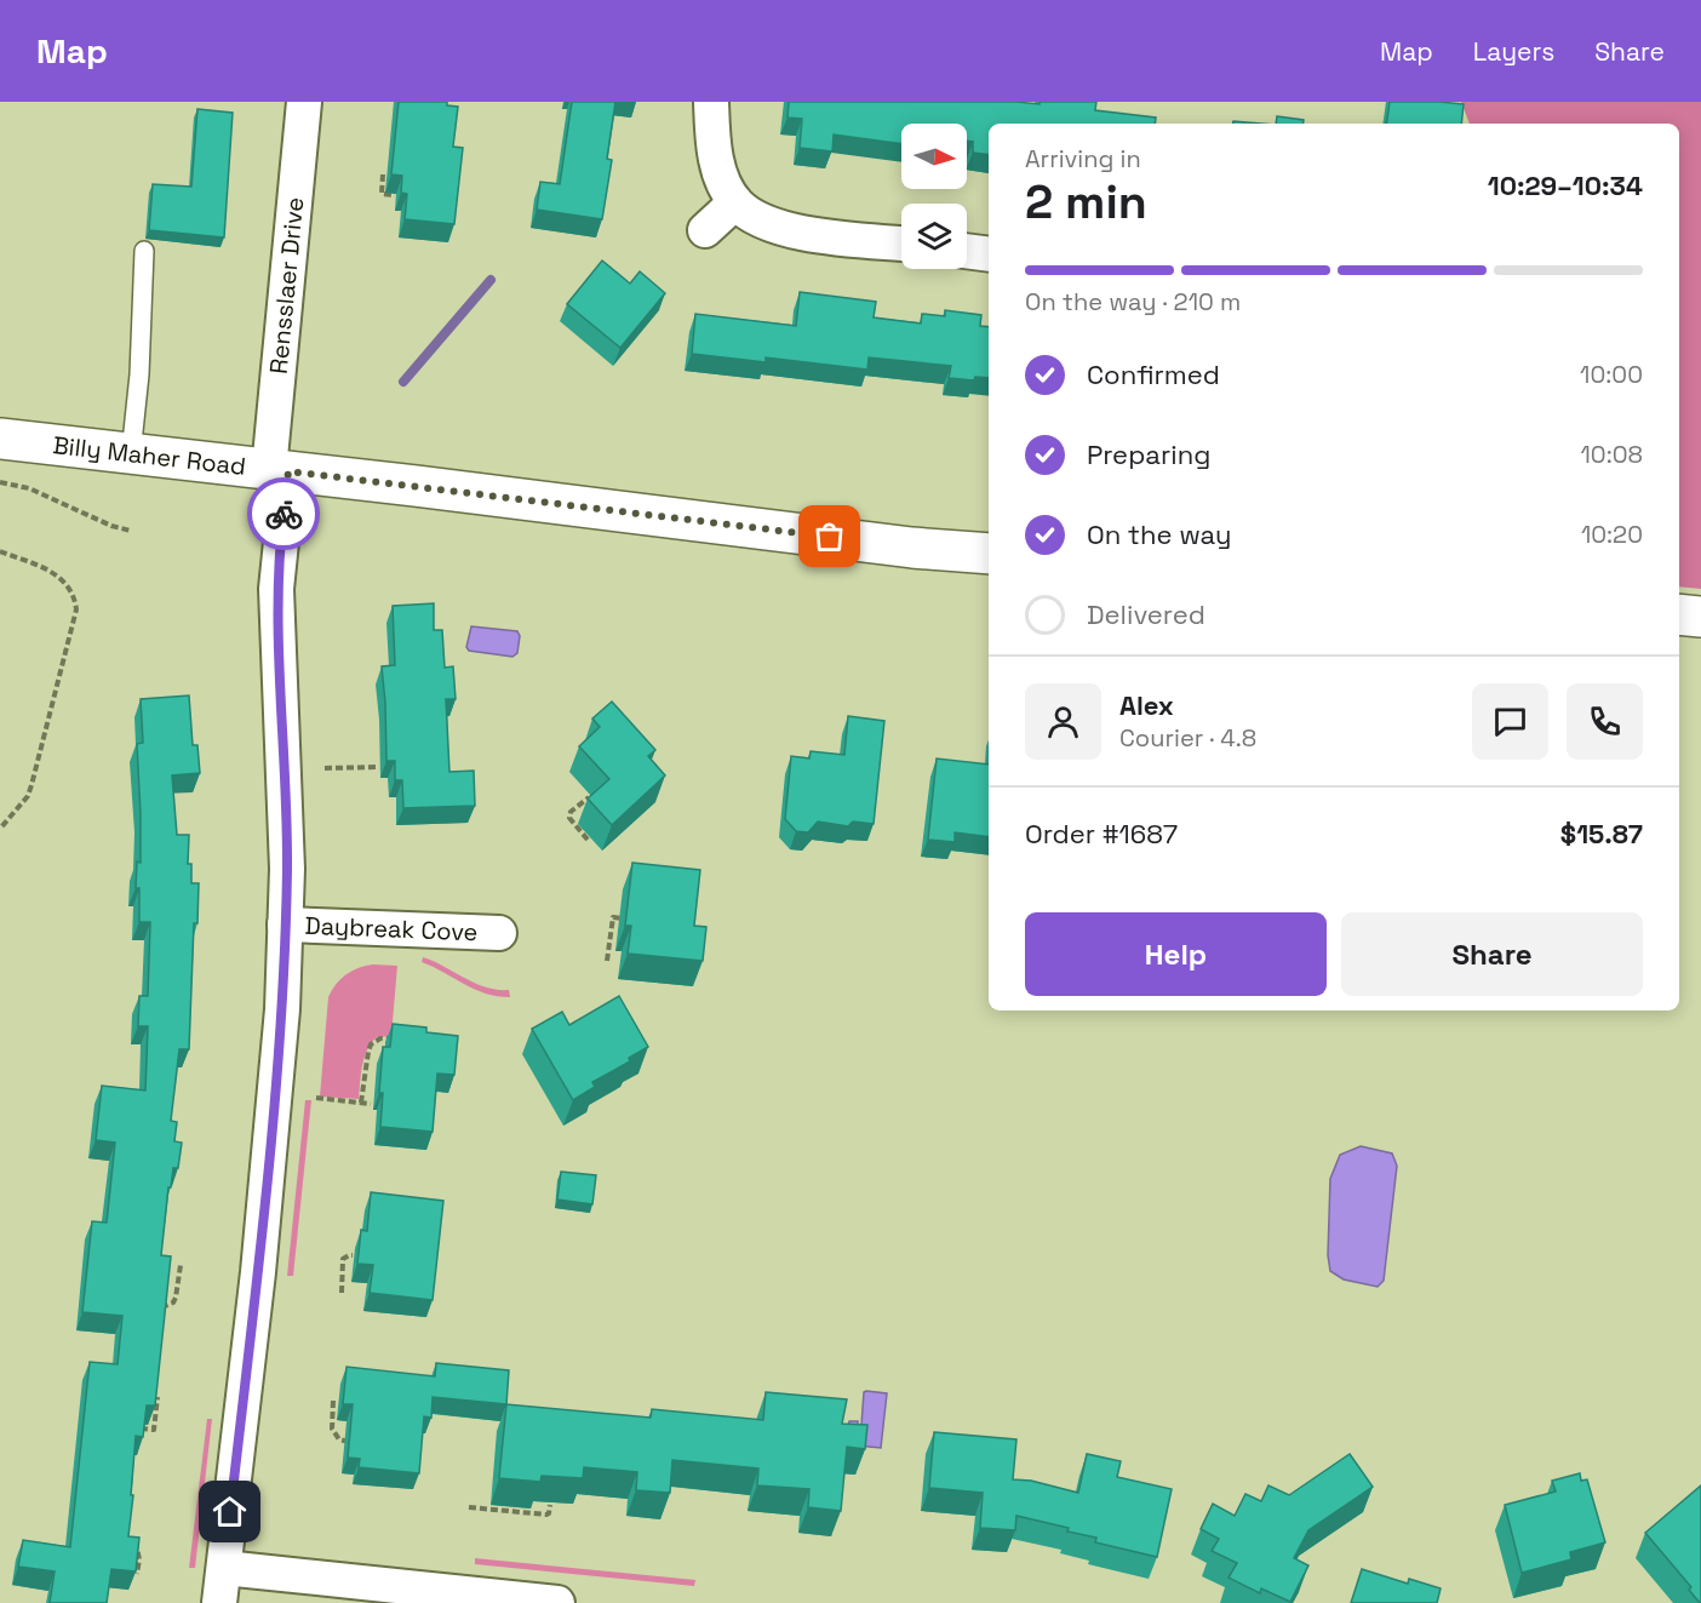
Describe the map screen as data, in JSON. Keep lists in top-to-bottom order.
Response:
{
  "streets": {
    "main road": ["Billy Maher Road"],
    "street": ["Rensslaer Drive", "Daybreak Cove"]
  },
  "crossings": [
    ["Rensslaer Drive", "Billy Maher Road"],
    ["Rensslaer Drive", "Daybreak Cove"]
  ],
  "north": "right",
  "page": {
    "header": "Map",
    "nav": ["Map", "Layers", "Share"],
    "heading": ["2 min", "Arriving in", "10:29–10:34"],
    "panel": [
      "Alex",
      "Courier · 4.8",
      "Order #1687",
      "$15.87"
    ],
    "bar": "On the way · 210 m",
    "list": [
      ["Confirmed", "10:00"],
      ["Preparing", "10:08"],
      ["On the way", "10:20"],
      "Delivered"
    ],
    "buttons": ["Help", "Share"]
  }
}
